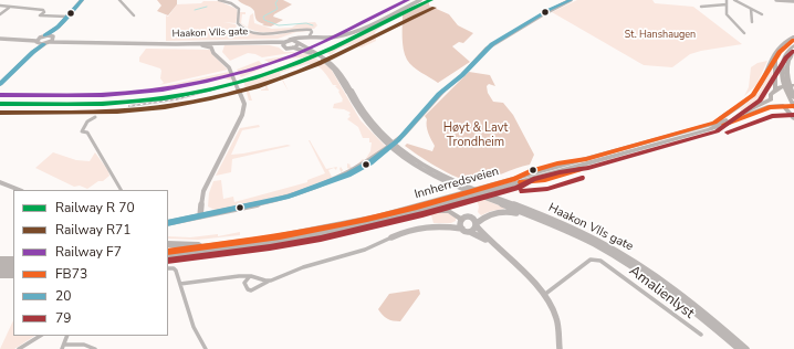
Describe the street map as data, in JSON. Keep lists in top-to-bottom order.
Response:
{
  "streets": {
    "highway": ["Innherredsveien"],
    "main road": ["Haakon VIIs gate"],
    "street": ["Amalienlyst"]
  },
  "parks": ["St. Hanshaugen", "Høyt & Lavt Trondheim"],
  "lines": [
    "rail line F7",
    "transit line 20",
    "rail line R71",
    "transit line FB73",
    "transit line 79"
  ],
  "legend": [
    "Railway R 70",
    "Railway R71",
    "Railway F7",
    "FB73",
    "20",
    "79"
  ]
}
